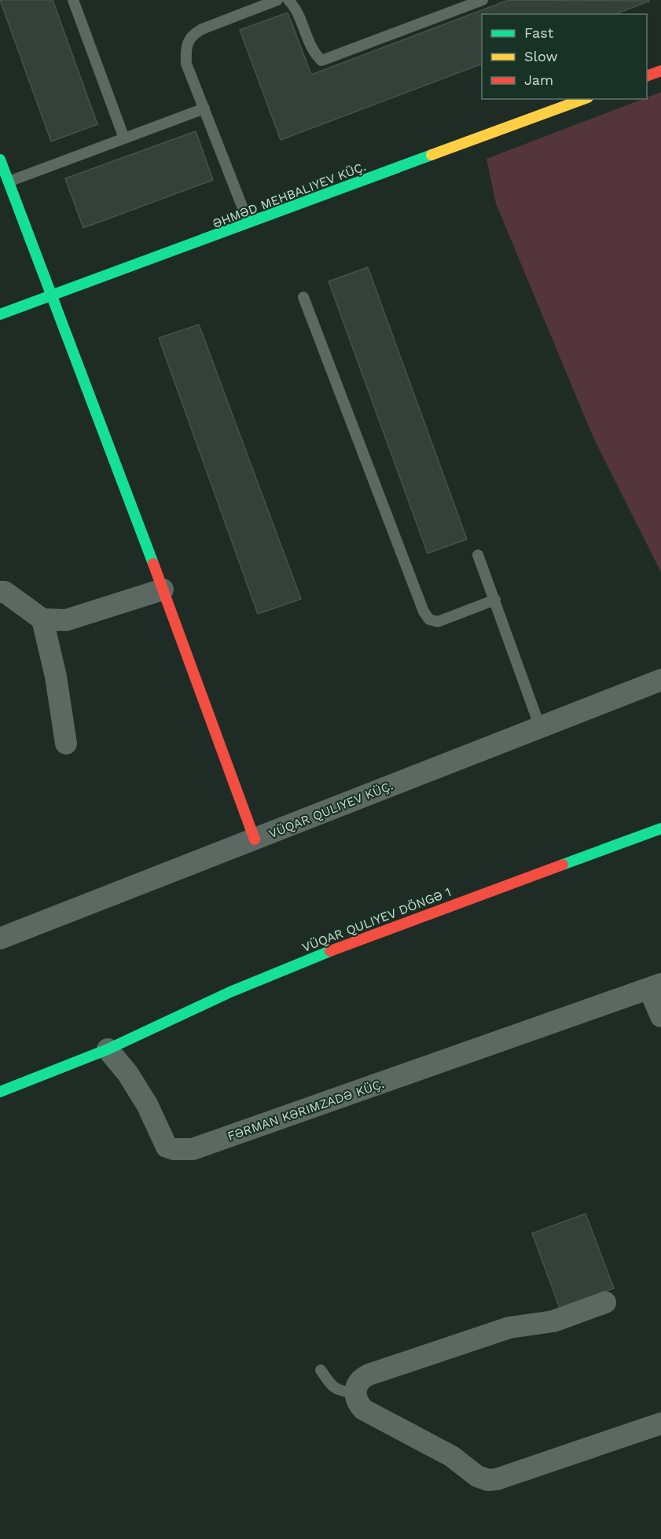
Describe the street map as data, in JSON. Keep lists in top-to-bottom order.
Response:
{
  "streets": {
    "street": ["VÜQAR QULIYEV KÜÇ.", "VÜQAR QULIYEV DÖNGƏ 1", "FƏRMAN KƏRIMZADƏ KÜÇ."]
  },
  "crossings": [
    ["VÜQAR QULIYEV DÖNGƏ 1", "FƏRMAN KƏRIMZADƏ KÜÇ."]
  ],
  "legend": ["Fast", "Slow", "Jam"]
}
